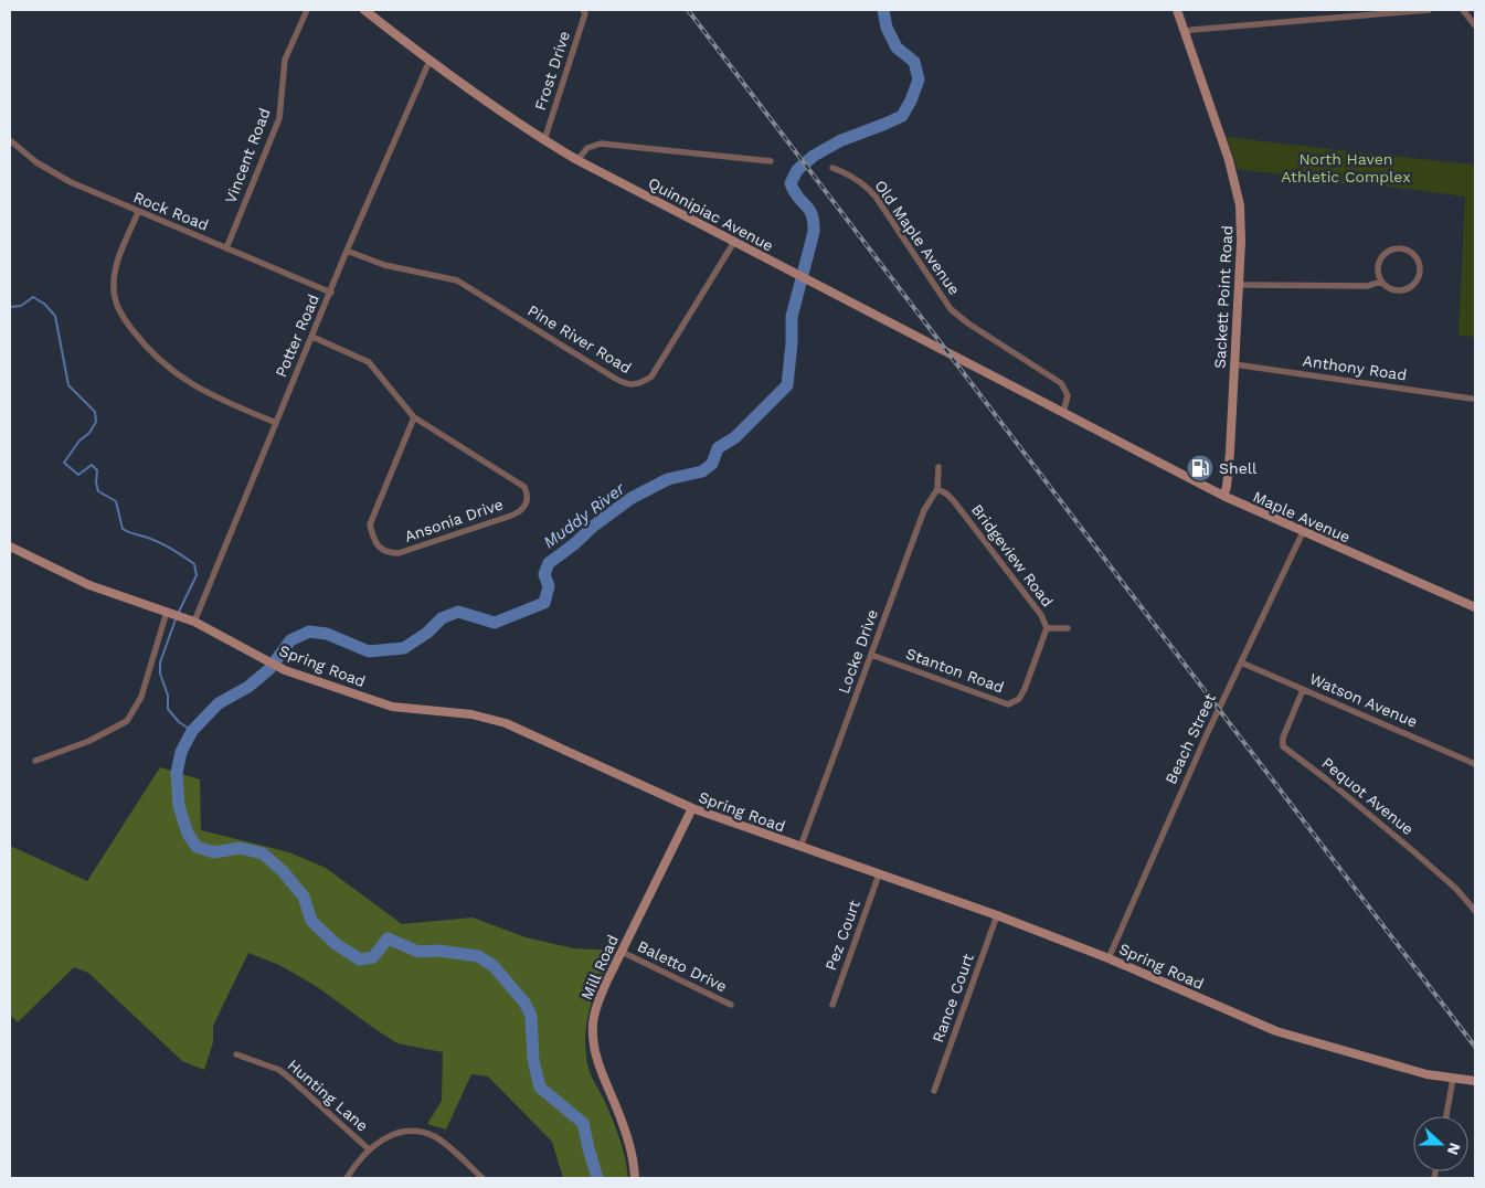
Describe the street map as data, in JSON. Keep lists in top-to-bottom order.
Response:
{
  "streets": {
    "street": [
      "Frost Drive",
      "Vincent Road",
      "Rock Road",
      "Quinnipiac Avenue",
      "Old Maple Avenue",
      "Sackett Point Road",
      "Potter Road",
      "Pine River Road",
      "Anthony Road",
      "Maple Avenue",
      "Ansonia Drive",
      "Bridgeview Road",
      "Locke Drive",
      "Spring Road",
      "Stanton Road",
      "Watson Avenue",
      "Beach Street",
      "Pequot Avenue",
      "Pez Court",
      "Baletto Drive",
      "Mill Road",
      "Rance Court",
      "Hunting Lane"
    ]
  },
  "crossings": [
    ["Frost Drive", "Quinnipiac Avenue"],
    ["Vincent Road", "Rock Road"],
    ["Rock Road", "Potter Road"],
    ["Quinnipiac Avenue", "Old Maple Avenue"],
    ["Quinnipiac Avenue", "Potter Road"],
    ["Quinnipiac Avenue", "Pine River Road"],
    ["Quinnipiac Avenue", "Maple Avenue"],
    ["Old Maple Avenue", "Maple Avenue"],
    ["Sackett Point Road", "Anthony Road"],
    ["Sackett Point Road", "Maple Avenue"],
    ["Potter Road", "Pine River Road"],
    ["Potter Road", "Ansonia Drive"],
    ["Potter Road", "Spring Road"],
    ["Maple Avenue", "Beach Street"],
    ["Bridgeview Road", "Locke Drive"],
    ["Bridgeview Road", "Stanton Road"],
    ["Locke Drive", "Spring Road"],
    ["Locke Drive", "Stanton Road"],
    ["Spring Road", "Beach Street"],
    ["Spring Road", "Pez Court"],
    ["Spring Road", "Mill Road"],
    ["Spring Road", "Rance Court"],
    ["Watson Avenue", "Beach Street"],
    ["Watson Avenue", "Pequot Avenue"],
    ["Baletto Drive", "Mill Road"]
  ],
  "water": ["Muddy River"],
  "parks": ["North Haven Athletic Complex"],
  "places": {
    "fuel station": ["Shell"]
  },
  "north": "right"
}
